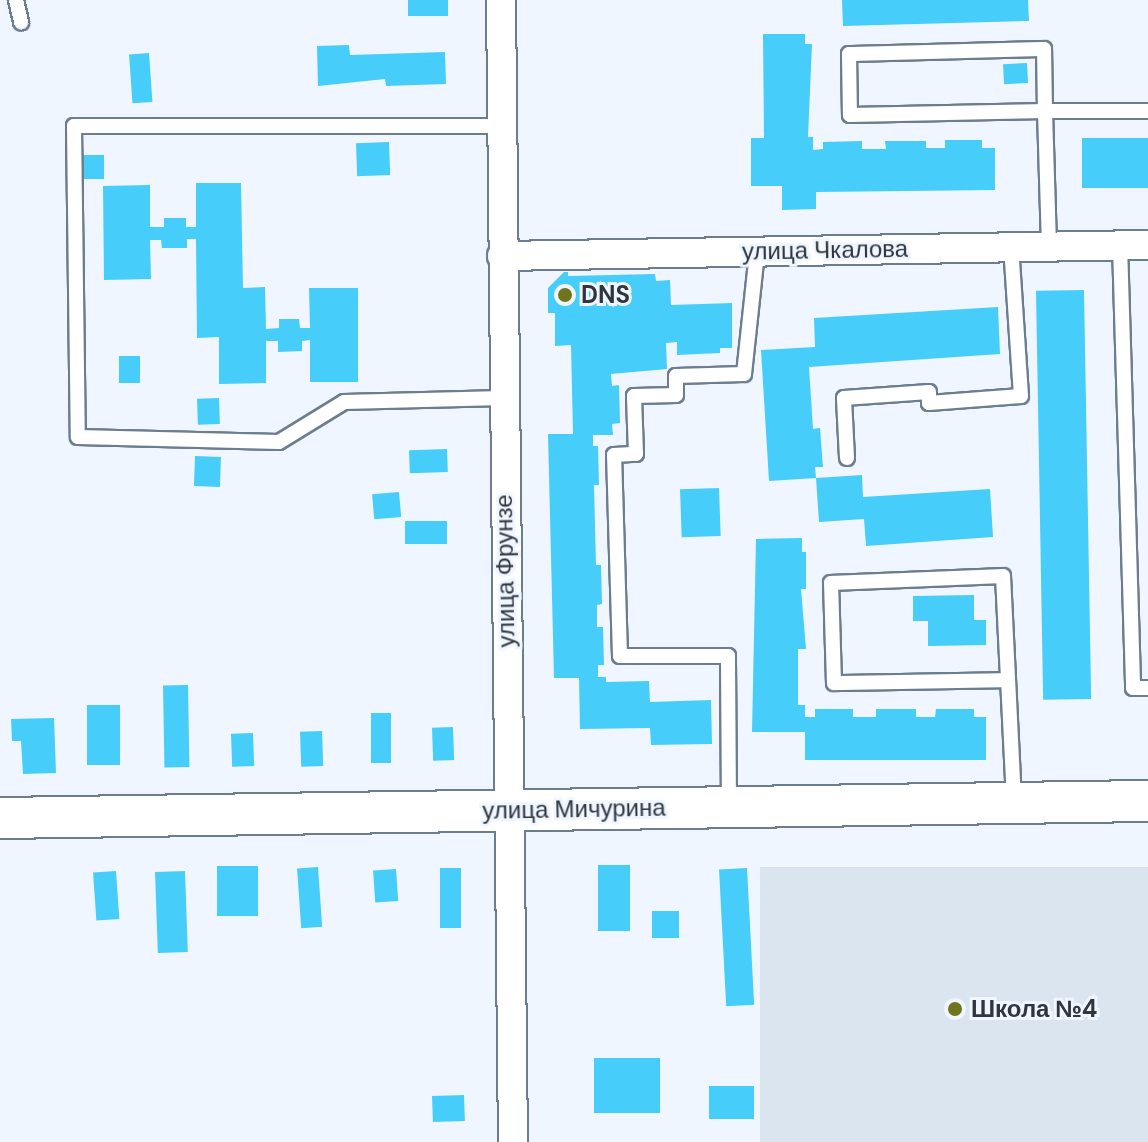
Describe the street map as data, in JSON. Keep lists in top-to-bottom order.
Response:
{
  "streets": {
    "main road": ["улица Мичурина"],
    "street": ["улица Чкалова", "улица Фрунзе"]
  },
  "crossings": [
    ["улица Чкалова", "улица Фрунзе"],
    ["улица Фрунзе", "улица Мичурина"]
  ],
  "places": ["DNS", "Школа №4"]
}
